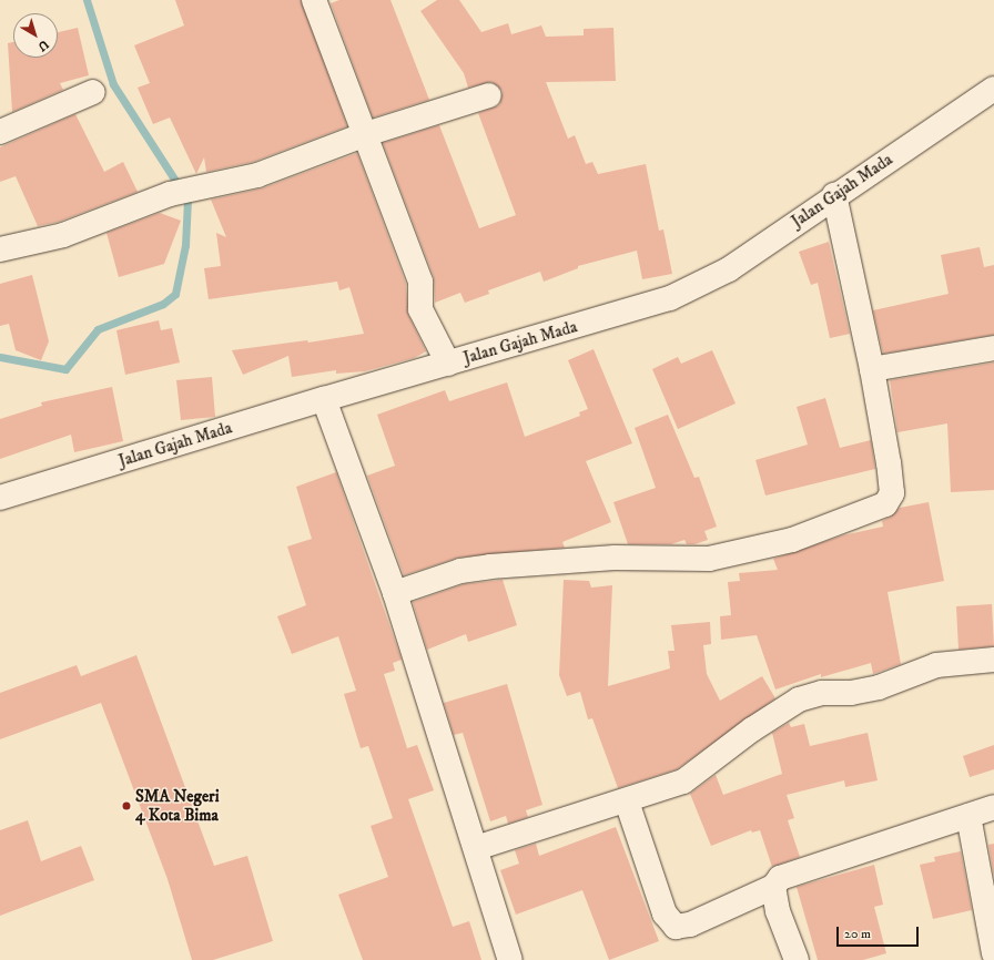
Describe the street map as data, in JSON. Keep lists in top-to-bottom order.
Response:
{
  "streets": {
    "street": ["Jalan Gajah Mada"]
  },
  "places": ["SMA Negeri 4 Kota Bima"],
  "scale_bar": "20 m",
  "north": "bottom right"
}
